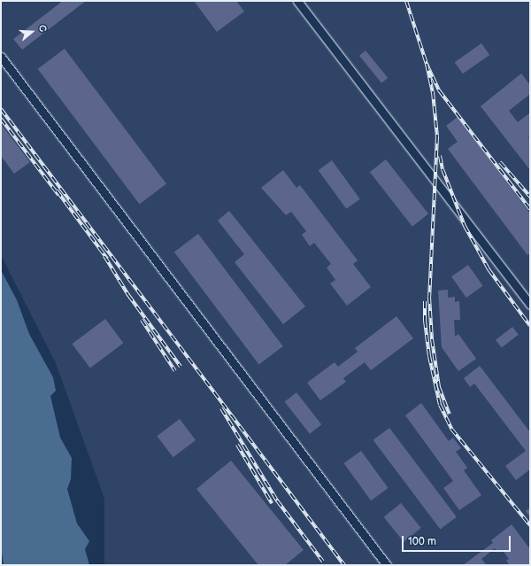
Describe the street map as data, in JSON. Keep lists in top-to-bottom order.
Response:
{
  "scale_bar": "100 m",
  "north": "right"
}
